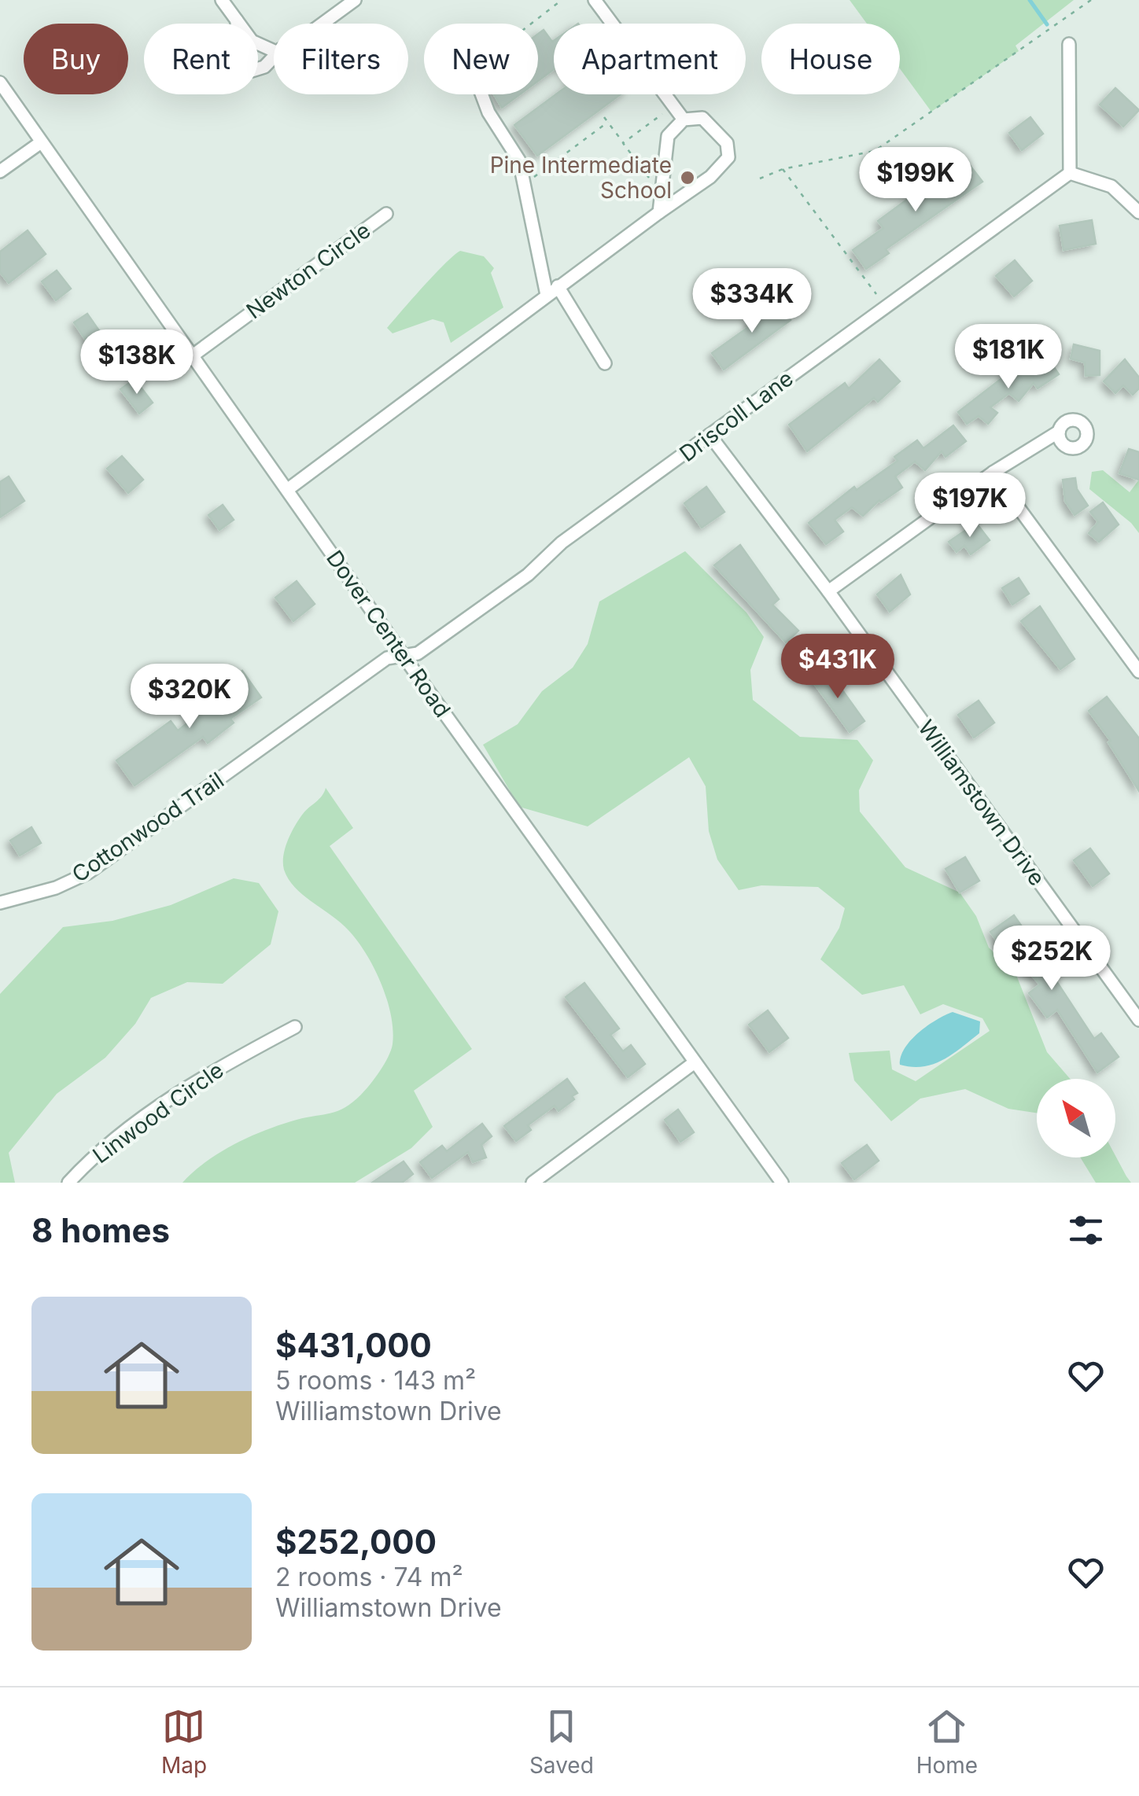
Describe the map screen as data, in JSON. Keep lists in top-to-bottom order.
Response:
{
  "streets": {
    "street": [
      "Newton Circle",
      "Driscoll Lane",
      "Dover Center Road",
      "Williamstown Drive",
      "Cottonwood Trail",
      "Linwood Circle"
    ]
  },
  "crossings": [
    ["Newton Circle", "Dover Center Road"],
    ["Driscoll Lane", "Dover Center Road"],
    ["Driscoll Lane", "Williamstown Drive"],
    ["Driscoll Lane", "Cottonwood Trail"],
    ["Dover Center Road", "Cottonwood Trail"]
  ],
  "places": ["Pine Intermediate School"],
  "north": "top left",
  "page": {
    "chip": [
      "Buy",
      "Rent",
      "Filters",
      "New",
      "Apartment",
      "House"
    ],
    "price": [
      "$199K",
      "$334K",
      "$181K",
      "$138K",
      "$197K",
      "$431K",
      "$320K",
      "$252K"
    ],
    "heading": "8 homes",
    "list": [
      {
        "name": "$431,000",
        "note": "5 rooms · 143 m² · Williamstown Drive"
      },
      {
        "name": "$252,000",
        "note": "2 rooms · 74 m² · Williamstown Drive"
      }
    ],
    "tabs": ["Map", "Saved", "Home"]
  }
}
